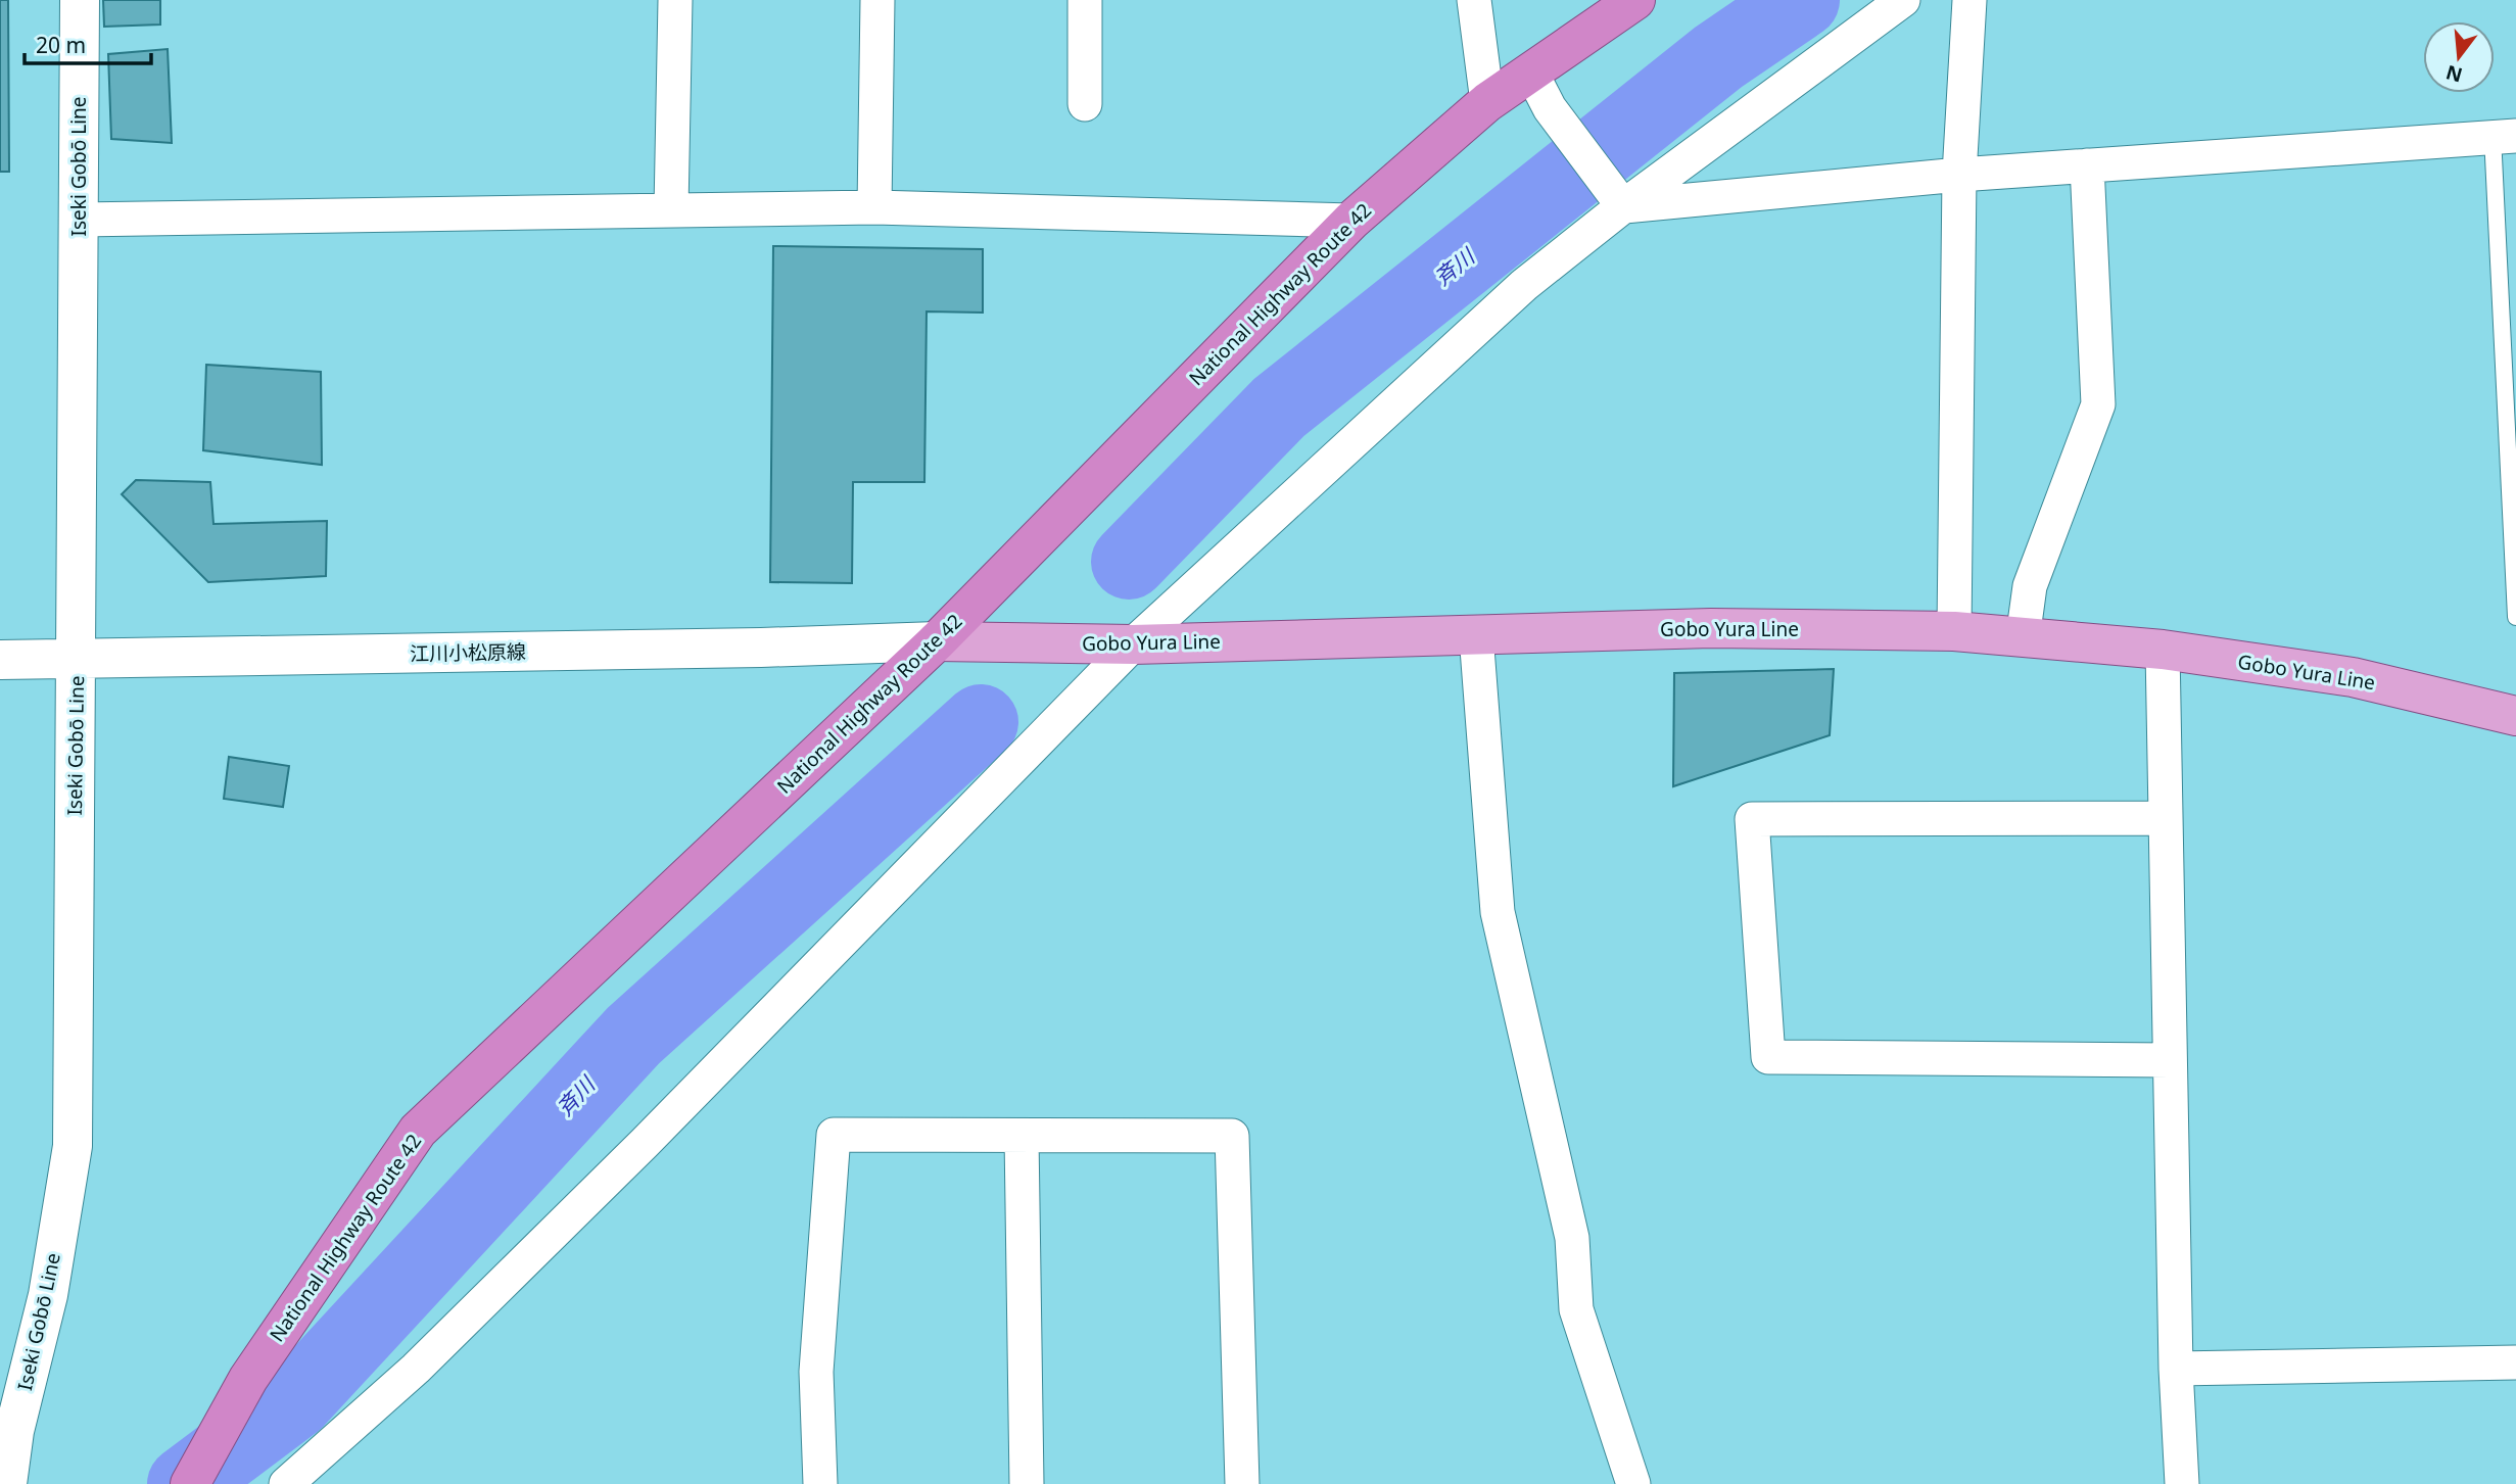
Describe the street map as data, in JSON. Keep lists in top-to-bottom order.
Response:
{
  "streets": {
    "highway": ["National Highway Route 42"],
    "main road": ["Iseki Gobō Line", "Gobo Yura Line", "江川小松原線"]
  },
  "crossings": [
    ["Iseki Gobō Line", "江川小松原線"],
    ["National Highway Route 42", "Gobo Yura Line"],
    ["National Highway Route 42", "江川小松原線"],
    ["Gobo Yura Line", "江川小松原線"]
  ],
  "water": ["斉川"],
  "scale_bar": "20 m",
  "north": "bottom"
}
